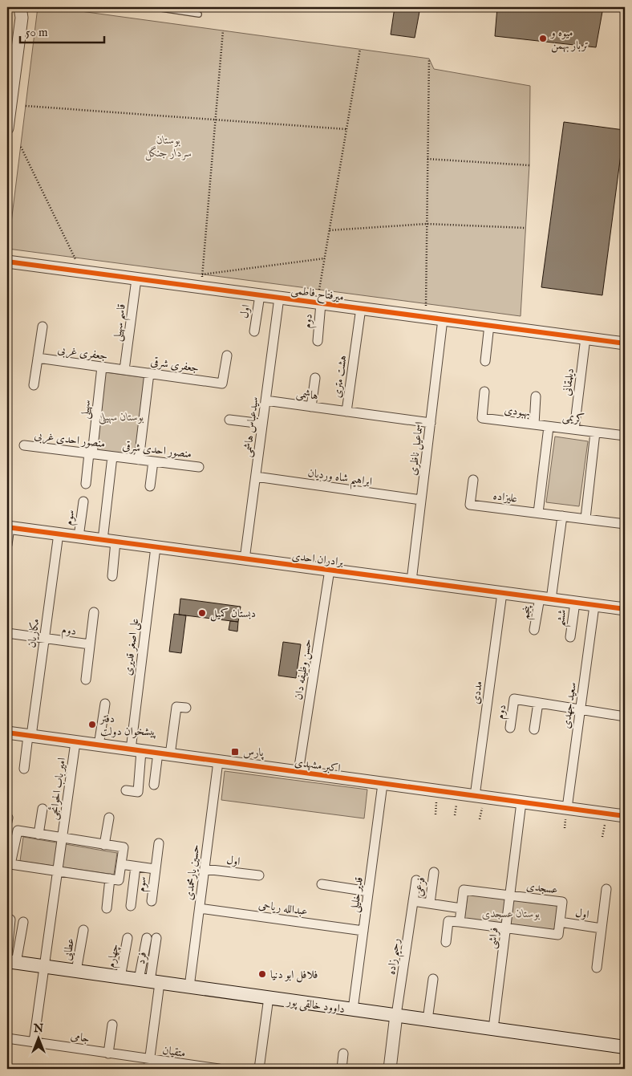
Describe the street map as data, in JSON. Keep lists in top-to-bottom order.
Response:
{
  "streets": {
    "main road": ["داوود خالقی پور"],
    "street": [
      "میرفتاح فاطمی",
      "اول",
      "دوم",
      "قاسم سهیلی",
      "جعفری غربی",
      "جعفری شرقی",
      "هشت متری",
      "دیلمقانی",
      "هاشمی",
      "سهیلی",
      "بهبودی",
      "کریمی",
      "سیدعباس هاشمی",
      "منصور احدی غربی",
      "اسماعیل ناظری",
      "منصور احدی شرقی",
      "ابراهیم شاه وردیان",
      "علیزاده",
      "سوم",
      "برادران احدی",
      "پنجم",
      "ششم",
      "مکاریان",
      "علی اصغر قدیری",
      "حسن وظیفه دان",
      "مددی",
      "سعید جهدی",
      "اکبر مشهدی",
      "امیر باب الحوائجی",
      "حسین یارمحمدی",
      "فرعی",
      "عسجدی",
      "قدیر خلیلی",
      "عبدالله ریاحی",
      "فراشی",
      "عطایی",
      "چهارم",
      "رحیم زاده",
      "فرد",
      "جامی",
      "متقیان"
    ]
  },
  "crossings": [
    ["میرفتاح فاطمی", "اول"],
    ["میرفتاح فاطمی", "دوم"],
    ["میرفتاح فاطمی", "قاسم سهیلی"],
    ["میرفتاح فاطمی", "هشت متری"],
    ["میرفتاح فاطمی", "دیلمقانی"],
    ["میرفتاح فاطمی", "سیدعباس هاشمی"],
    ["میرفتاح فاطمی", "اسماعیل ناظری"],
    ["اول", "حسین یارمحمدی"],
    ["اول", "عسجدی"],
    ["دوم", "مکاریان"],
    ["قاسم سهیلی", "جعفری غربی"],
    ["قاسم سهیلی", "جعفری شرقی"],
    ["جعفری غربی", "جعفری شرقی"],
    ["جعفری غربی", "سهیلی"],
    ["هشت متری", "هاشمی"],
    ["هشت متری", "اسماعیل ناظری"],
    ["دیلمقانی", "کریمی"],
    ["هاشمی", "سیدعباس هاشمی"],
    ["سهیلی", "منصور احدی غربی"],
    ["بهبودی", "کریمی"],
    ["کریمی", "علیزاده"],
    ["سیدعباس هاشمی", "ابراهیم شاه وردیان"],
    ["سیدعباس هاشمی", "برادران احدی"],
    ["منصور احدی غربی", "منصور احدی شرقی"],
    ["اسماعیل ناظری", "ابراهیم شاه وردیان"],
    ["اسماعیل ناظری", "برادران احدی"],
    ["سوم", "برادران احدی"],
    ["برادران احدی", "پنجم"],
    ["برادران احدی", "ششم"],
    ["برادران احدی", "مکاریان"],
    ["برادران احدی", "علی اصغر قدیری"],
    ["برادران احدی", "حسن وظیفه دان"],
    ["برادران احدی", "مددی"],
    ["برادران احدی", "سعید جهدی"],
    ["مکاریان", "اکبر مشهدی"],
    ["علی اصغر قدیری", "اکبر مشهدی"],
    ["حسن وظیفه دان", "اکبر مشهدی"],
    ["مددی", "اکبر مشهدی"],
    ["سعید جهدی", "اکبر مشهدی"],
    ["اکبر مشهدی", "امیر باب الحوائجی"],
    ["اکبر مشهدی", "حسین یارمحمدی"],
    ["اکبر مشهدی", "قدیر خلیلی"],
    ["اکبر مشهدی", "فراشی"],
    ["حسین یارمحمدی", "عبدالله ریاحی"],
    ["حسین یارمحمدی", "داوود خالقی پور"],
    ["عسجدی", "فراشی"],
    ["قدیر خلیلی", "عبدالله ریاحی"],
    ["قدیر خلیلی", "داوود خالقی پور"],
    ["فراشی", "داوود خالقی پور"],
    ["عطایی", "داوود خالقی پور"],
    ["چهارم", "داوود خالقی پور"],
    ["رحیم زاده", "داوود خالقی پور"],
    ["فرد", "داوود خالقی پور"],
    ["جامی", "متقیان"]
  ],
  "parks": ["بوستان سردار جنگل", "بوستان سهیلی", "بوستان عسجدی"],
  "places": {
    "other": [
      "میوه و تربار بهمن",
      "دبستان کمیل",
      "دفتر پیشخوان دولت",
      "فلافل ابو دنیا"
    ],
    "transit": ["پارس"]
  },
  "scale_bar": "50 m",
  "north": "top"
}
